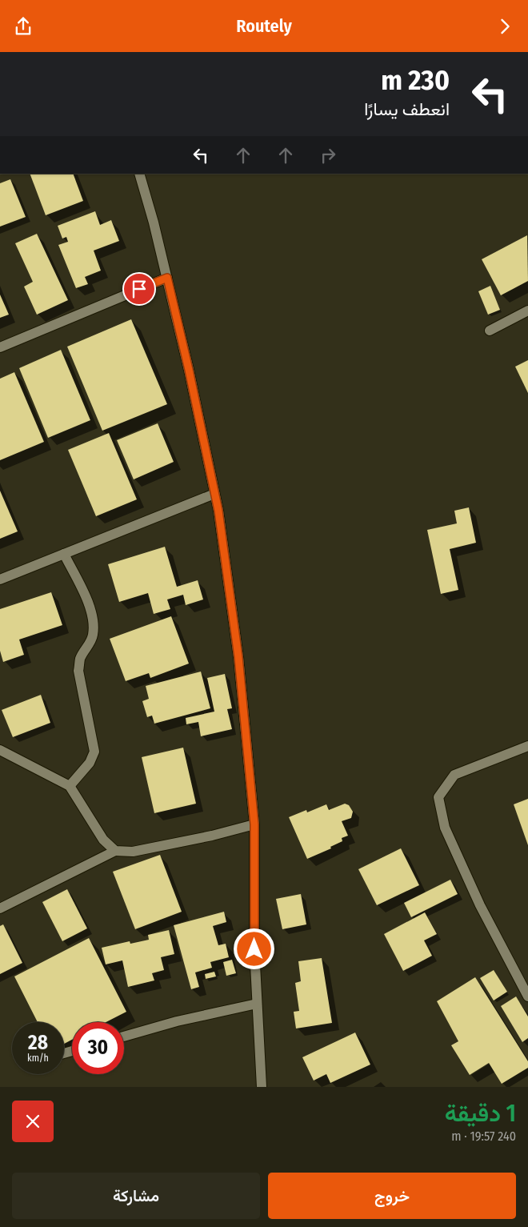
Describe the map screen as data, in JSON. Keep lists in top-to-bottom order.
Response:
{
  "page": {
    "header": "Routely",
    "turn": ["230 m", "انعطف يسارًا"],
    "speed": "28 km/h",
    "limit": "30",
    "heading": ["1 دقيقة", "240 m · 19:57"],
    "buttons": ["خروج", "مشاركة"]
  }
}
